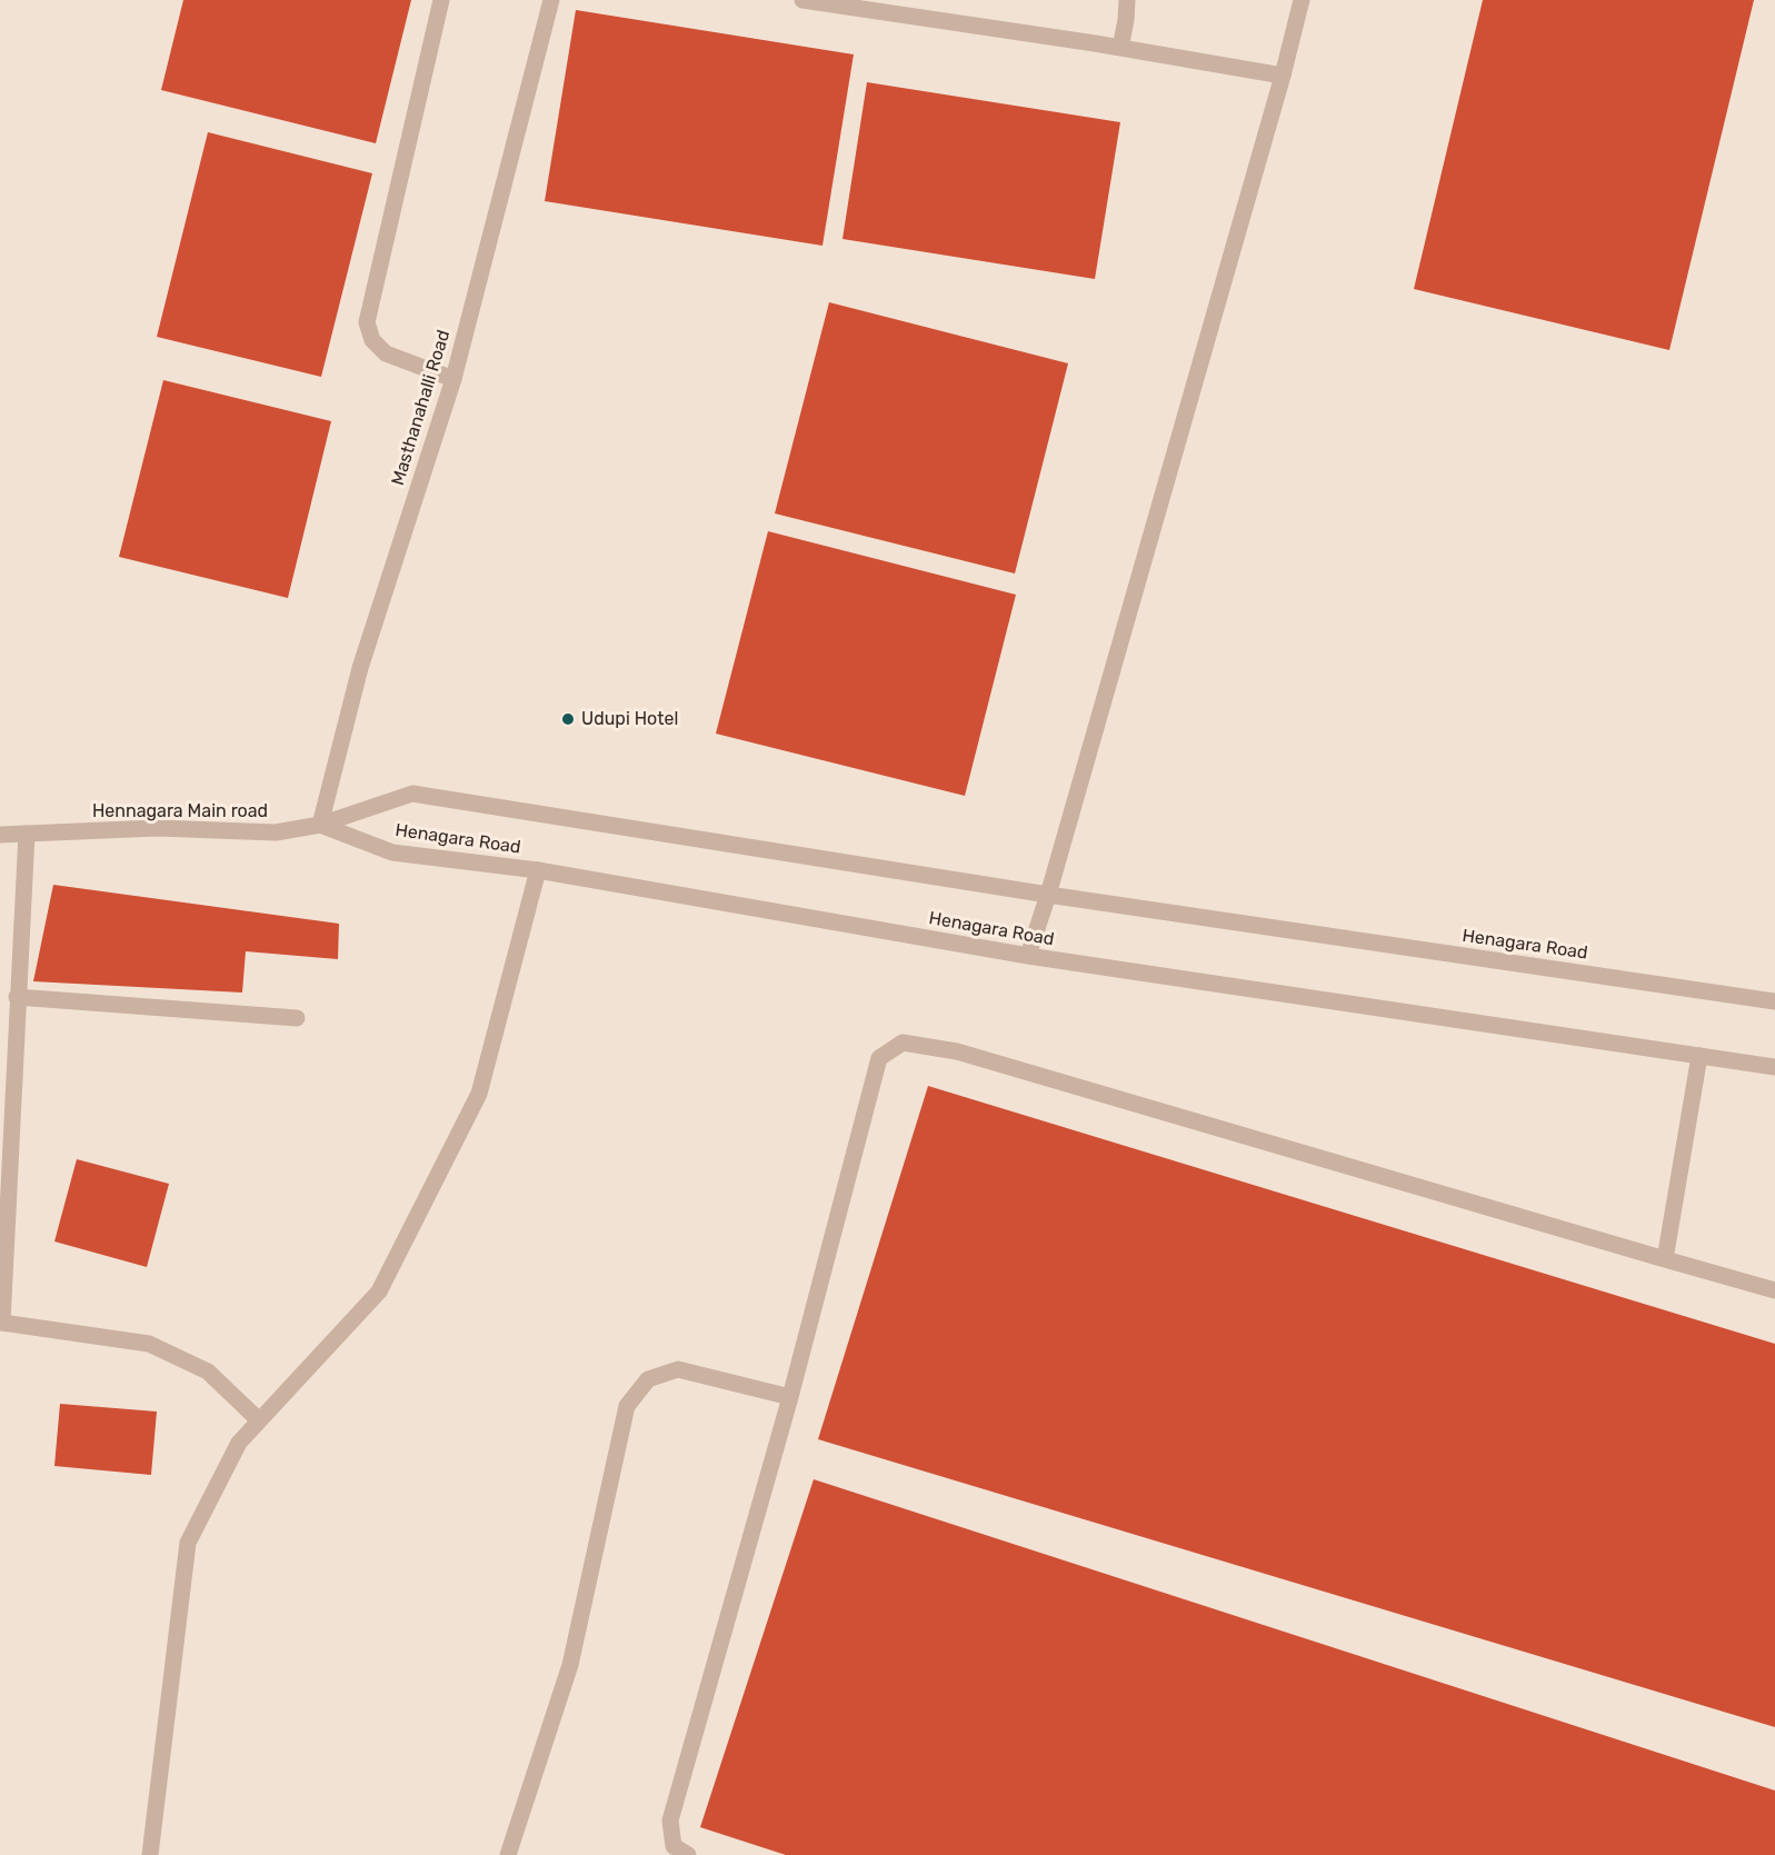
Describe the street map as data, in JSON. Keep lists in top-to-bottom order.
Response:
{
  "streets": {
    "street": ["Masthanahalli Road", "Hennagara Main road", "Henagara Road"]
  },
  "crossings": [
    ["Masthanahalli Road", "Hennagara Main road"],
    ["Masthanahalli Road", "Henagara Road"],
    ["Hennagara Main road", "Henagara Road"]
  ],
  "places": ["Udupi Hotel"]
}
